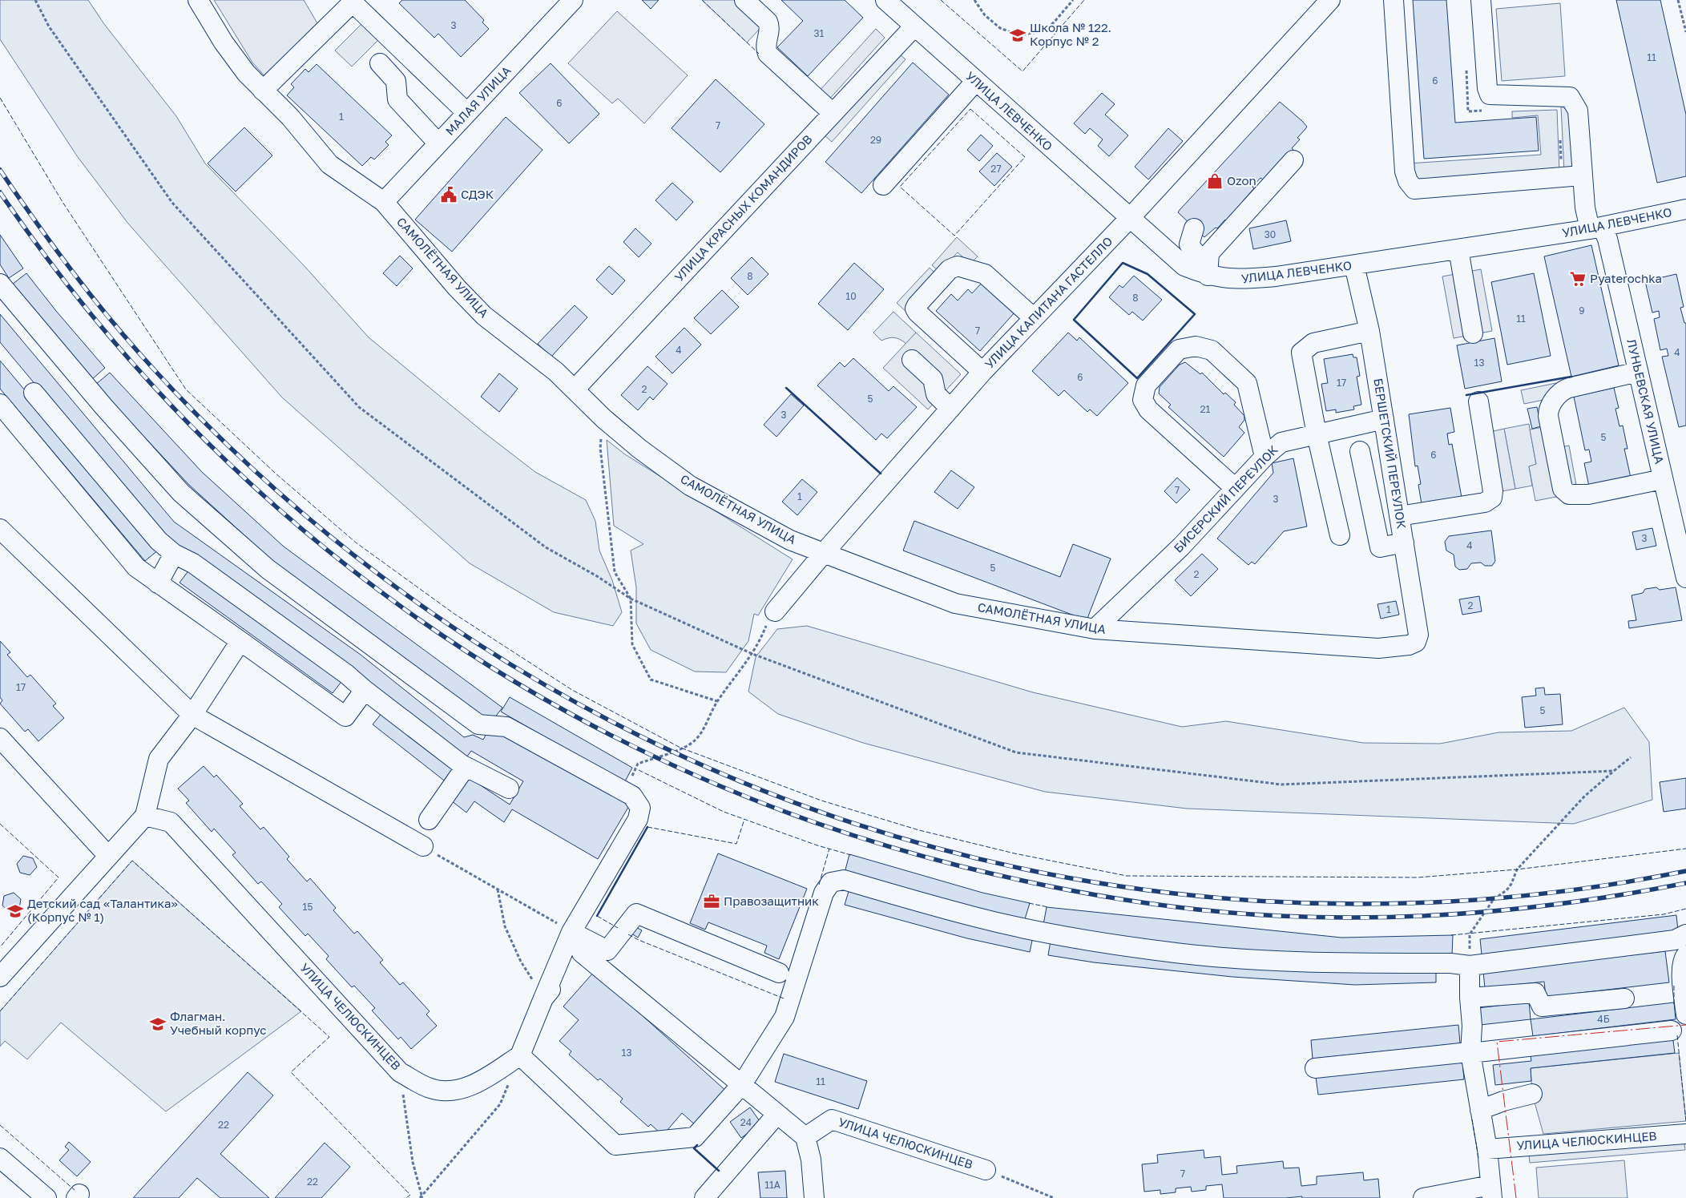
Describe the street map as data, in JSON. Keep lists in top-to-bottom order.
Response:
{
  "streets": {
    "street": [
      "МАЛАЯ УЛИЦА",
      "УЛИЦА ЛЕВЧЕНКО",
      "УЛИЦА КРАСНЫХ КОМАНДИРОВ",
      "САМОЛЁТНАЯ УЛИЦА",
      "УЛИЦА КАПИТАНА ГАСТЕЛЛО",
      "ЛУНЬЕВСКАЯ УЛИЦА",
      "БЕРШЕТСКИЙ ПЕРЕУЛОК",
      "БИСЕРСКИЙ ПЕРЕУЛОК",
      "УЛИЦА ЧЕЛЮСКИНЦЕВ"
    ]
  },
  "crossings": [
    ["МАЛАЯ УЛИЦА", "САМОЛЁТНАЯ УЛИЦА"],
    ["УЛИЦА ЛЕВЧЕНКО", "УЛИЦА КРАСНЫХ КОМАНДИРОВ"],
    ["УЛИЦА ЛЕВЧЕНКО", "УЛИЦА КАПИТАНА ГАСТЕЛЛО"],
    ["УЛИЦА ЛЕВЧЕНКО", "ЛУНЬЕВСКАЯ УЛИЦА"],
    ["УЛИЦА ЛЕВЧЕНКО", "БЕРШЕТСКИЙ ПЕРЕУЛОК"],
    ["УЛИЦА КРАСНЫХ КОМАНДИРОВ", "САМОЛЁТНАЯ УЛИЦА"],
    ["САМОЛЁТНАЯ УЛИЦА", "УЛИЦА КАПИТАНА ГАСТЕЛЛО"],
    ["САМОЛЁТНАЯ УЛИЦА", "БЕРШЕТСКИЙ ПЕРЕУЛОК"],
    ["САМОЛЁТНАЯ УЛИЦА", "БИСЕРСКИЙ ПЕРЕУЛОК"],
    ["БЕРШЕТСКИЙ ПЕРЕУЛОК", "БИСЕРСКИЙ ПЕРЕУЛОК"]
  ],
  "places": {
    "school or university": ["Школа № 122. Корпус № 2", "Детский сад «Талантика» (Корпус № 1)", "Флагман. Учебный корпус"],
    "shop": ["Ozon"],
    "public building": ["СДЭК"],
    "supermarket": ["Pyaterochka"],
    "office": ["Правозащитник"]
  },
  "house_numbers": [
    "3",
    "31",
    "11",
    "6",
    "6",
    "1",
    "7",
    "29",
    "27",
    "30",
    "8",
    "10",
    "8",
    "9",
    "11",
    "7",
    "4",
    "4",
    "13",
    "6",
    "17",
    "2",
    "5",
    "21",
    "3",
    "5",
    "6",
    "7",
    "1",
    "3",
    "3",
    "4",
    "5",
    "2",
    "2",
    "1",
    "17",
    "5",
    "15",
    "4Б",
    "13",
    "11",
    "24",
    "22",
    "7",
    "22",
    "11А"
  ]
}
